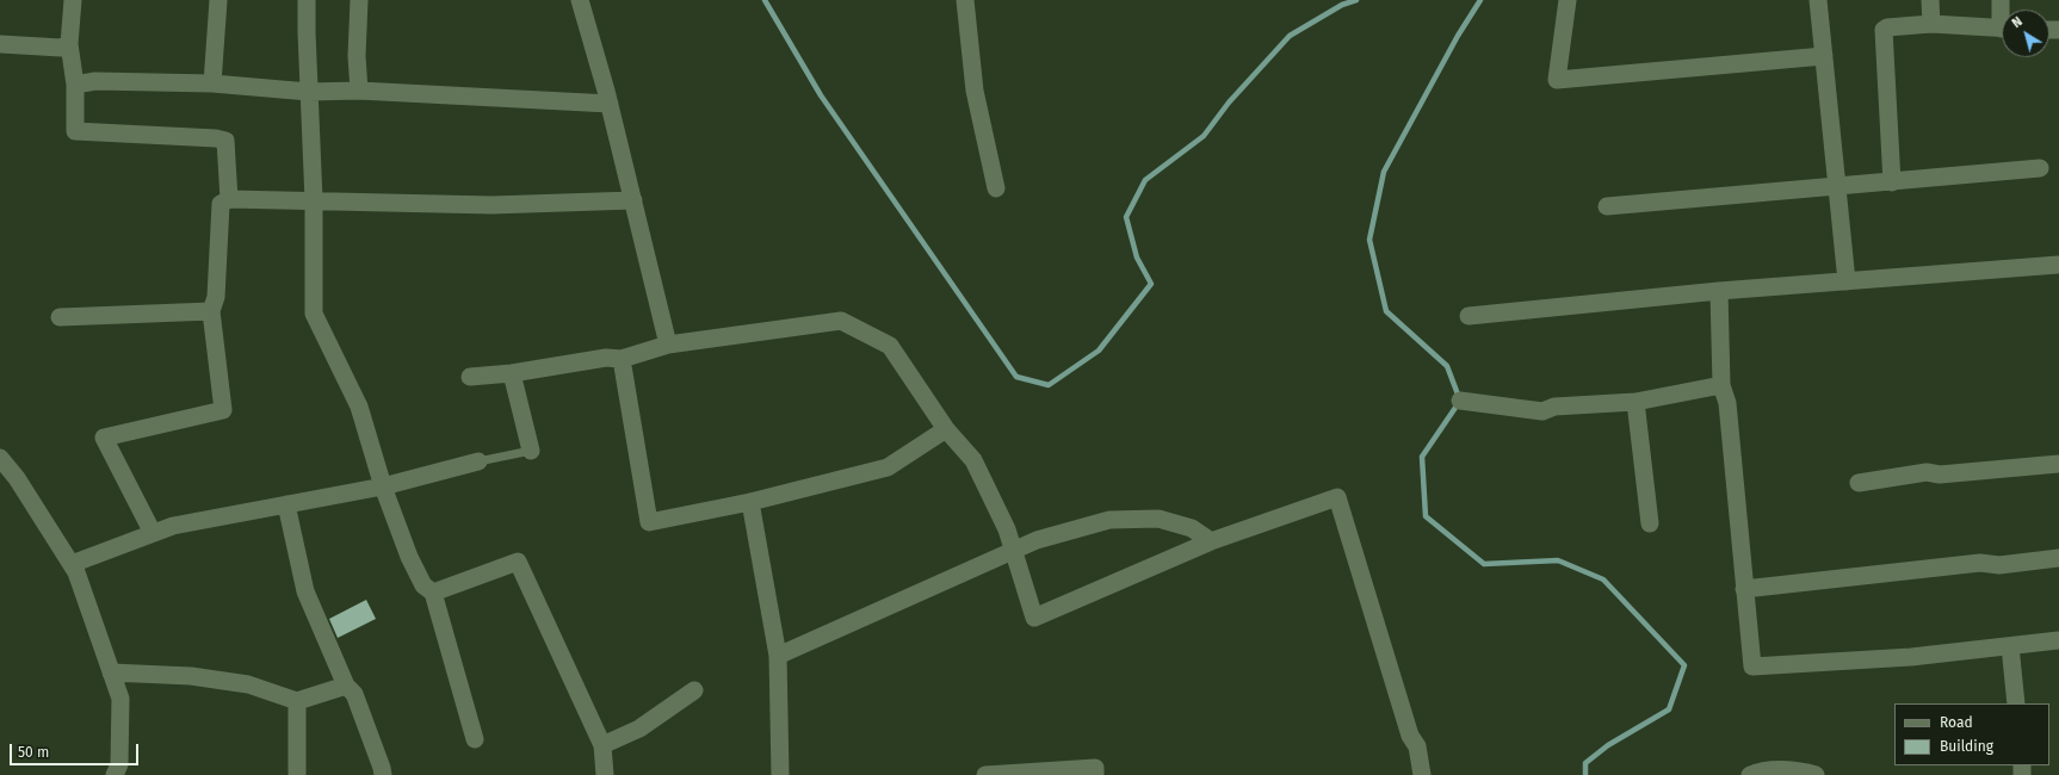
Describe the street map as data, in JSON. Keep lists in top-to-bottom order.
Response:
{
  "legend": ["Road", "Building"],
  "scale_bar": "50 m",
  "north": "top left"
}
